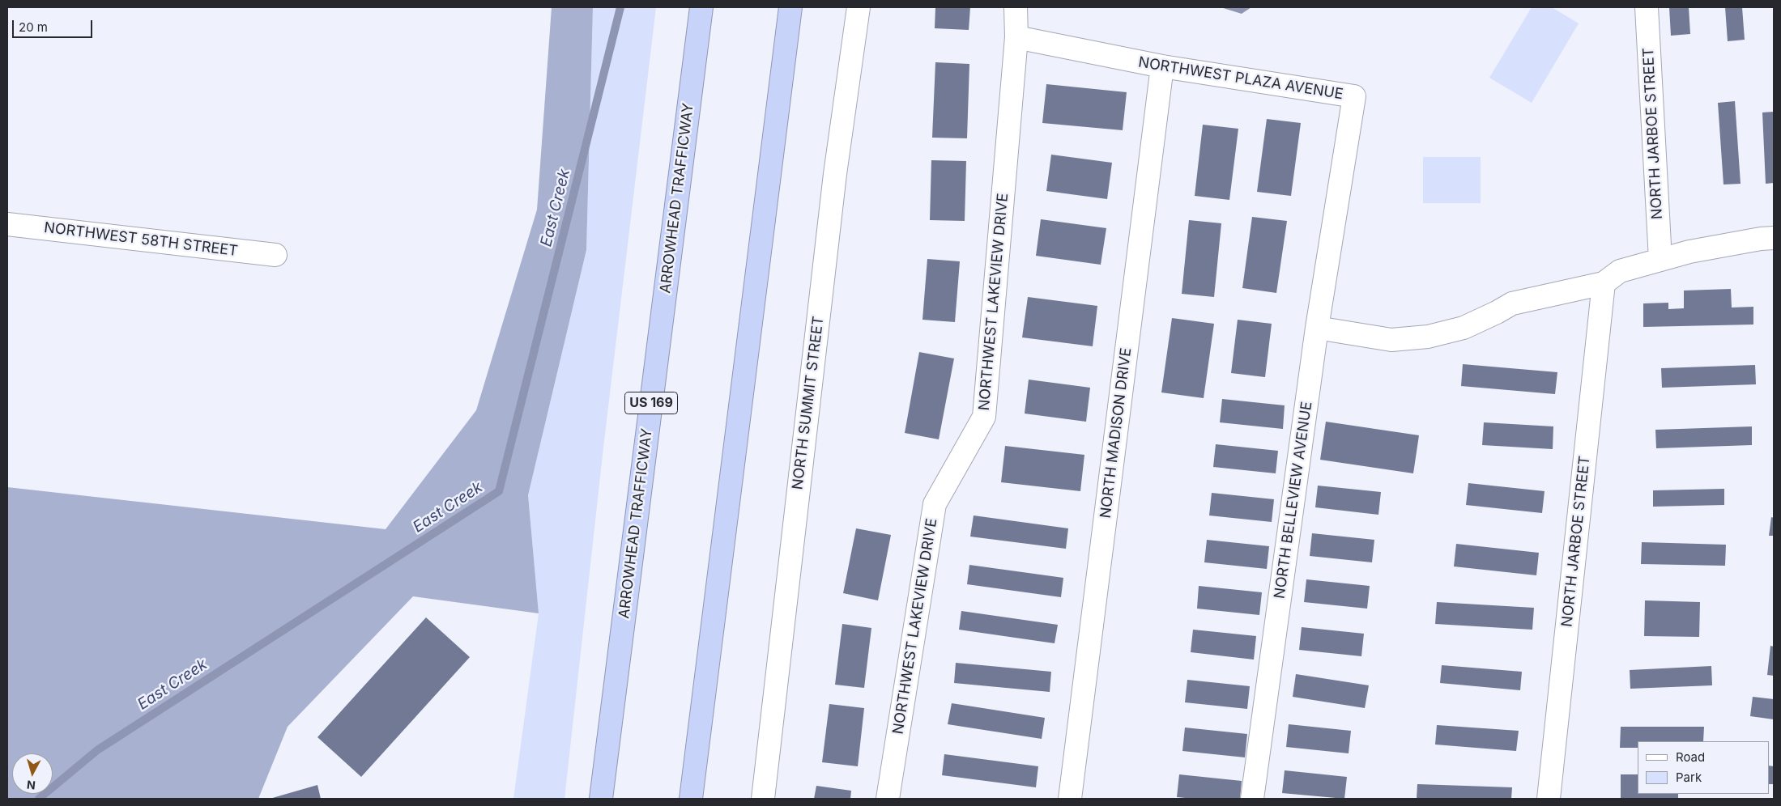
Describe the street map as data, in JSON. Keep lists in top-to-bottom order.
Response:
{
  "streets": {
    "highway": ["ARROWHEAD TRAFFICWAY", "US 169"],
    "street": [
      "NORTHWEST PLAZA AVENUE",
      "NORTH JARBOE STREET",
      "NORTHWEST 58TH STREET",
      "NORTHWEST LAKEVIEW DRIVE",
      "NORTH SUMMIT STREET",
      "NORTH MADISON DRIVE",
      "NORTH BELLEVIEW AVENUE"
    ]
  },
  "crossings": [
    ["NORTHWEST PLAZA AVENUE", "NORTHWEST LAKEVIEW DRIVE"],
    ["NORTHWEST PLAZA AVENUE", "NORTH MADISON DRIVE"],
    ["NORTHWEST PLAZA AVENUE", "NORTH BELLEVIEW AVENUE"]
  ],
  "water": ["East Creek"],
  "legend": ["Road", "Park"],
  "scale_bar": "20 m",
  "north": "bottom"
}
